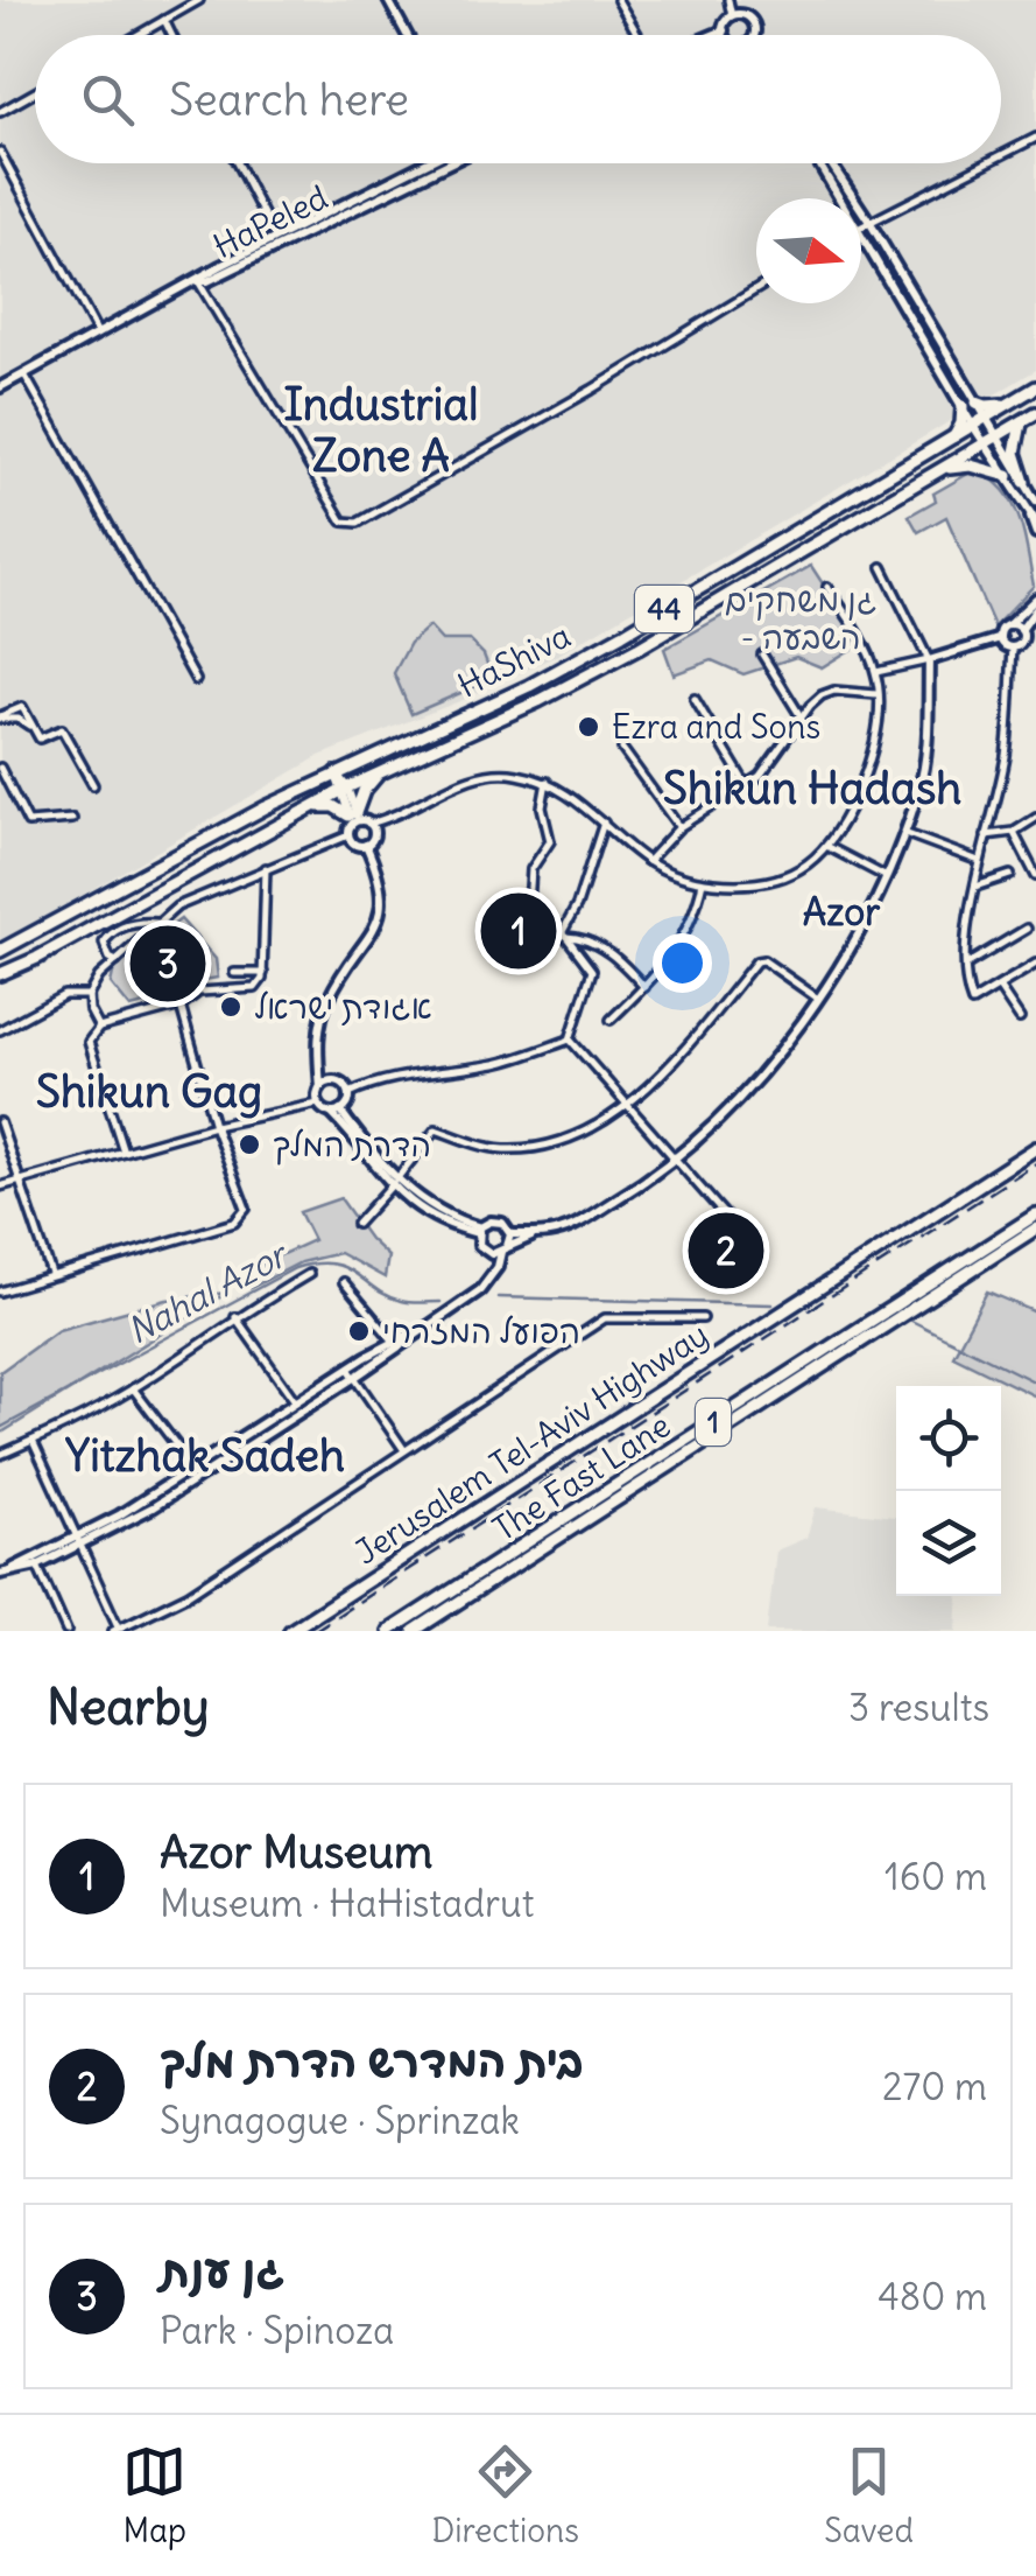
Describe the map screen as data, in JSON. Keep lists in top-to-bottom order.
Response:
{
  "streets": {
    "highway": [
      "44",
      "HaShiva",
      "1",
      "Jerusalem Tel-Aviv Highway",
      "The Fast Lane"
    ],
    "street": ["HaPeled"]
  },
  "districts": [
    "Industrial Zone A",
    "Shikun Hadash",
    "Azor",
    "Shikun Gag",
    "Yitzhak Sadeh"
  ],
  "water": ["Nahal Azor"],
  "parks": ["גן משחקים - השבעה"],
  "places": [
    "Ezra and Sons",
    "אגודת ישראל",
    "הדרת המלך",
    "הפועל המזרחי"
  ],
  "north": "right",
  "page": {
    "search": "Search here",
    "pins": ["1", "3", "2"],
    "heading": ["Nearby", "3 results"],
    "list": [
      {
        "mark": "1",
        "name": "Azor Museum",
        "note": "Museum · HaHistadrut",
        "value": "160 m"
      },
      {
        "mark": "2",
        "name": "בית המדרש הדרת מלך",
        "note": "Synagogue · Sprinzak",
        "value": "270 m"
      },
      {
        "mark": "3",
        "name": "גן ענת",
        "note": "Park · Spinoza",
        "value": "480 m"
      }
    ],
    "nav": ["Map", "Directions", "Saved"]
  }
}
